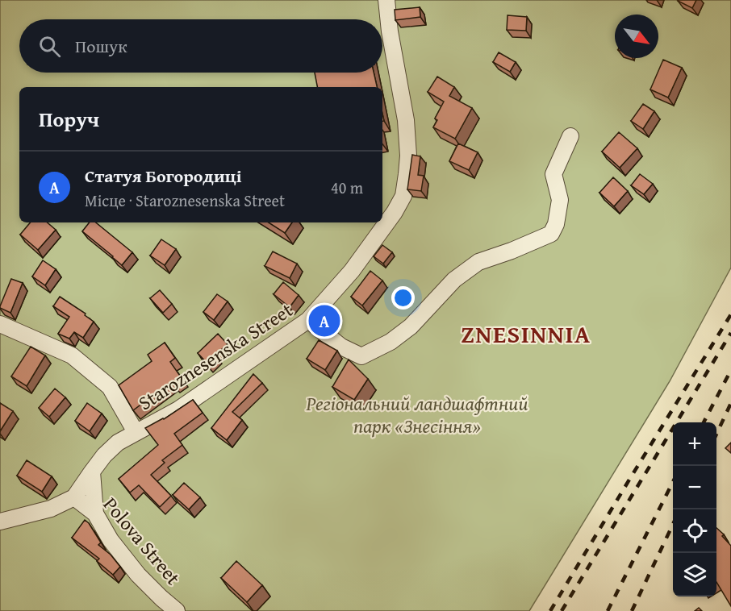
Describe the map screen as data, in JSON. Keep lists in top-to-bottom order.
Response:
{
  "streets": {
    "street": ["Staroznesenska Street", "Polova Street"]
  },
  "crossings": [
    ["Staroznesenska Street", "Polova Street"]
  ],
  "districts": ["ZNESINNIA"],
  "parks": ["Регіональний ландшафтний парк «Знесіння»"],
  "north": "bottom right",
  "page": {
    "search": "Пошук",
    "heading": "Поруч",
    "list": [
      {
        "mark": "A",
        "name": "Статуя Богородиці",
        "note": "Місце · Staroznesenska Street",
        "value": "40 m"
      }
    ],
    "pins": "A",
    "map_buttons": ["+", "−"]
  }
}
